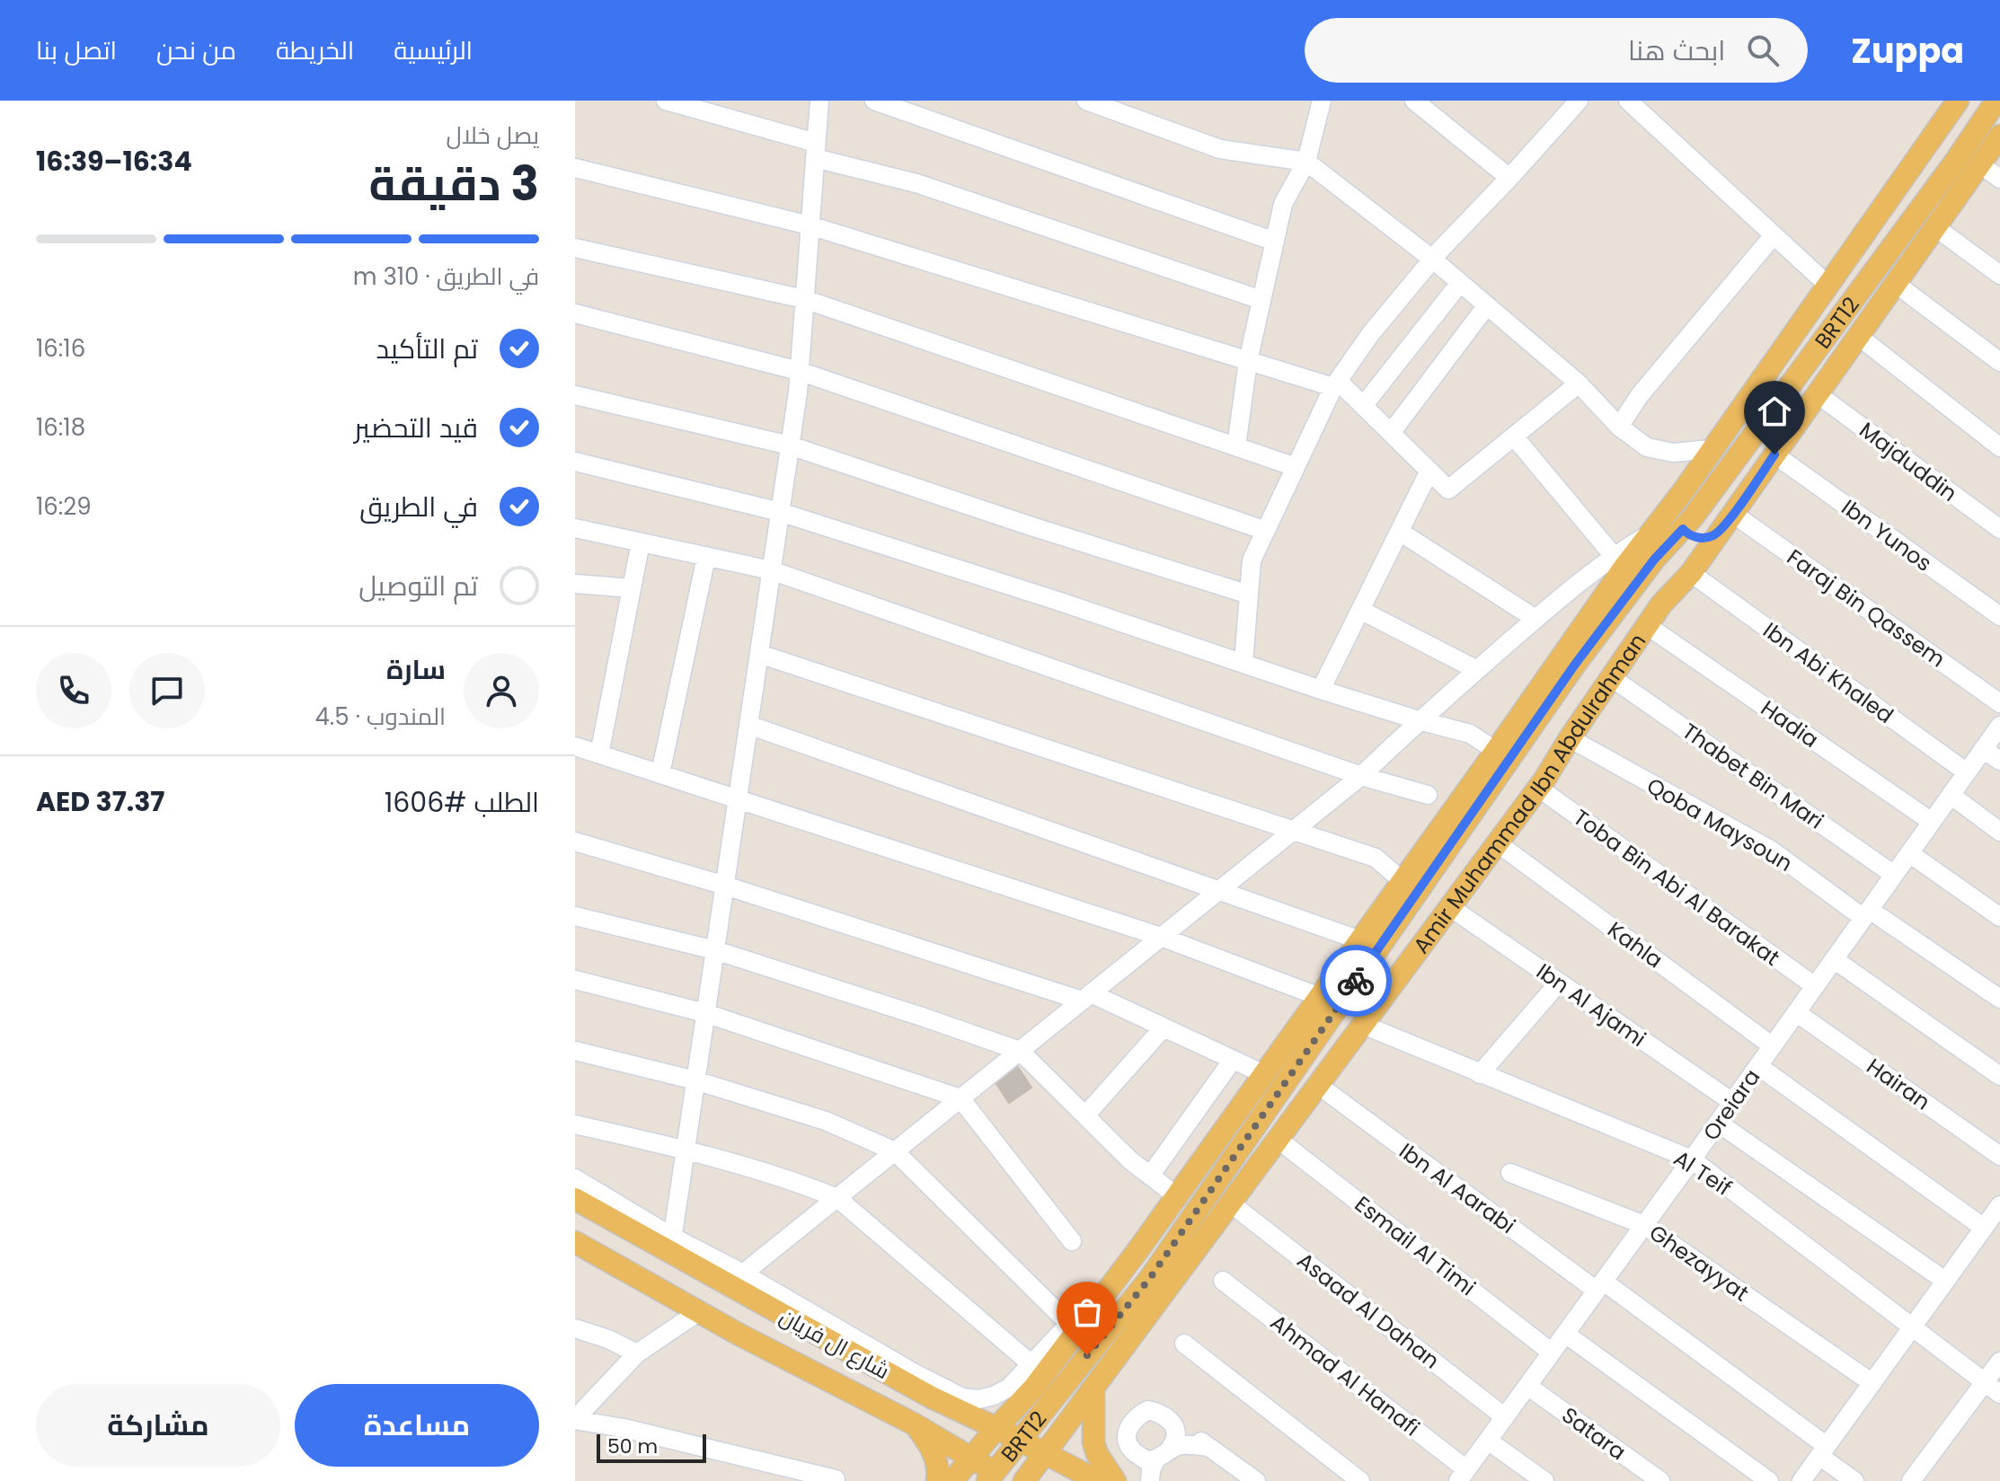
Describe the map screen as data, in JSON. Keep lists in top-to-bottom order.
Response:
{
  "streets": {
    "main road": ["BRT12", "Amir Muhammad Ibn Abdulrahman", "شارع ال فريان"],
    "street": [
      "Majduddin",
      "Ibn Yunos",
      "Faraj Bin Qassem",
      "Ibn Abi Khaled",
      "Hadia",
      "Thabet Bin Mari",
      "Qoba Maysoun",
      "Toba Bin Abi Al Barakat",
      "Kahla",
      "Ibn Al Ajami",
      "Hairan",
      "Oreiara",
      "Al Teif",
      "Ibn Al Aarabi",
      "Esmail Al Timi",
      "Ghezayyat",
      "Asaad Al Dahan",
      "Ahmad Al Hanafi",
      "Satara"
    ]
  },
  "crossings": [
    ["BRT12", "شارع ال فريان"],
    ["Majduddin", "Amir Muhammad Ibn Abdulrahman"],
    ["Ibn Yunos", "Amir Muhammad Ibn Abdulrahman"],
    ["Faraj Bin Qassem", "Amir Muhammad Ibn Abdulrahman"],
    ["Ibn Abi Khaled", "Amir Muhammad Ibn Abdulrahman"],
    ["Ibn Abi Khaled", "Oreiara"],
    ["Hadia", "Amir Muhammad Ibn Abdulrahman"],
    ["Hadia", "Oreiara"],
    ["Thabet Bin Mari", "Amir Muhammad Ibn Abdulrahman"],
    ["Thabet Bin Mari", "Oreiara"],
    ["Amir Muhammad Ibn Abdulrahman", "Qoba Maysoun"],
    ["Amir Muhammad Ibn Abdulrahman", "Toba Bin Abi Al Barakat"],
    ["Amir Muhammad Ibn Abdulrahman", "Kahla"],
    ["Amir Muhammad Ibn Abdulrahman", "Ibn Al Ajami"],
    ["Amir Muhammad Ibn Abdulrahman", "Al Teif"],
    ["Amir Muhammad Ibn Abdulrahman", "Ibn Al Aarabi"],
    ["Amir Muhammad Ibn Abdulrahman", "Esmail Al Timi"],
    ["Amir Muhammad Ibn Abdulrahman", "Asaad Al Dahan"],
    ["Amir Muhammad Ibn Abdulrahman", "شارع ال فريان"],
    ["Qoba Maysoun", "Oreiara"],
    ["Toba Bin Abi Al Barakat", "Oreiara"],
    ["Kahla", "Oreiara"],
    ["Ibn Al Ajami", "Oreiara"],
    ["Hairan", "Oreiara"],
    ["Oreiara", "Al Teif"],
    ["Oreiara", "Ibn Al Aarabi"],
    ["Oreiara", "Esmail Al Timi"],
    ["Oreiara", "Ghezayyat"],
    ["Oreiara", "Asaad Al Dahan"],
    ["Oreiara", "Ahmad Al Hanafi"],
    ["Oreiara", "Satara"]
  ],
  "scale_bar": "50 m",
  "page": {
    "header": "Zuppa",
    "search": "ابحث هنا",
    "nav": [
      "الرئيسية",
      "الخريطة",
      "من نحن",
      "اتصل بنا"
    ],
    "heading": ["3 دقيقة", "يصل خلال", "16:34–16:39"],
    "panel": [
      "سارة",
      "المندوب · 4.5",
      "الطلب #1606",
      "AED 37.37"
    ],
    "bar": "في الطريق · 310 m",
    "list": [
      ["تم التأكيد", "16:16"],
      ["قيد التحضير", "16:18"],
      ["في الطريق", "16:29"],
      "تم التوصيل"
    ],
    "buttons": ["مساعدة", "مشاركة"],
    "scale": "50 m"
  }
}
